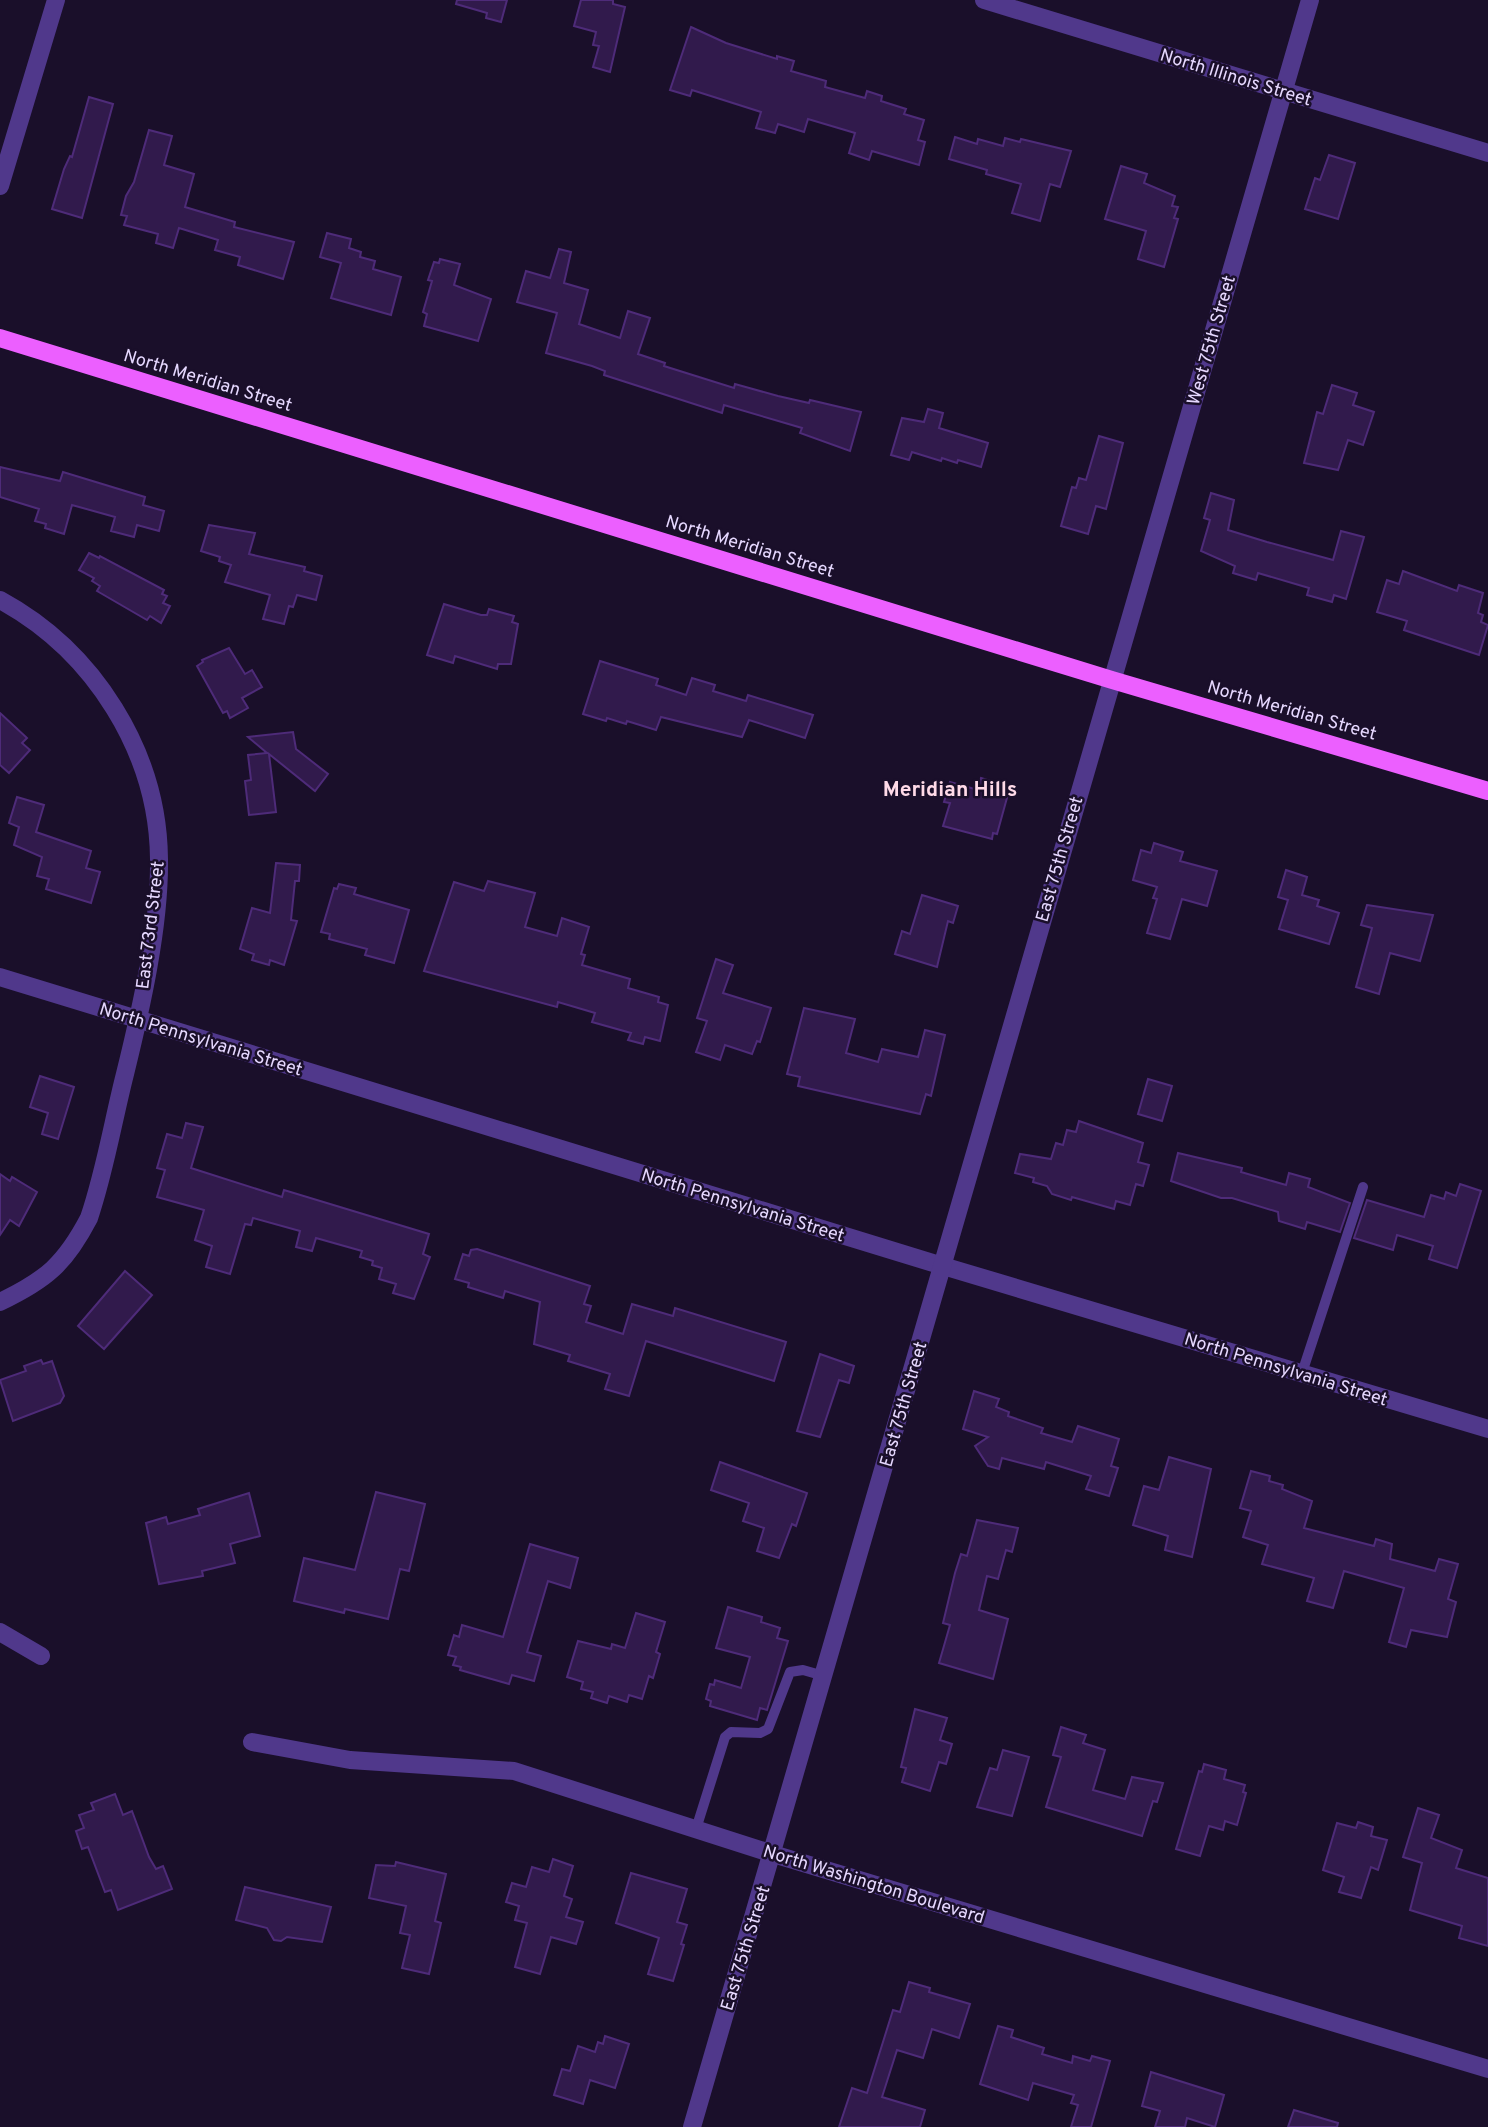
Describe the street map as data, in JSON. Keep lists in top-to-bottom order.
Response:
{
  "streets": {
    "main road": ["North Meridian Street"],
    "street": [
      "North Illinois Street",
      "West 75th Street",
      "East 75th Street",
      "East 73rd Street",
      "North Pennsylvania Street",
      "North Washington Boulevard"
    ]
  },
  "crossings": [
    ["North Illinois Street", "West 75th Street"],
    ["West 75th Street", "North Meridian Street"],
    ["West 75th Street", "East 75th Street"],
    ["North Meridian Street", "East 75th Street"],
    ["East 75th Street", "North Pennsylvania Street"],
    ["East 75th Street", "North Washington Boulevard"],
    ["East 73rd Street", "North Pennsylvania Street"]
  ],
  "districts": ["Meridian Hills"]
}
